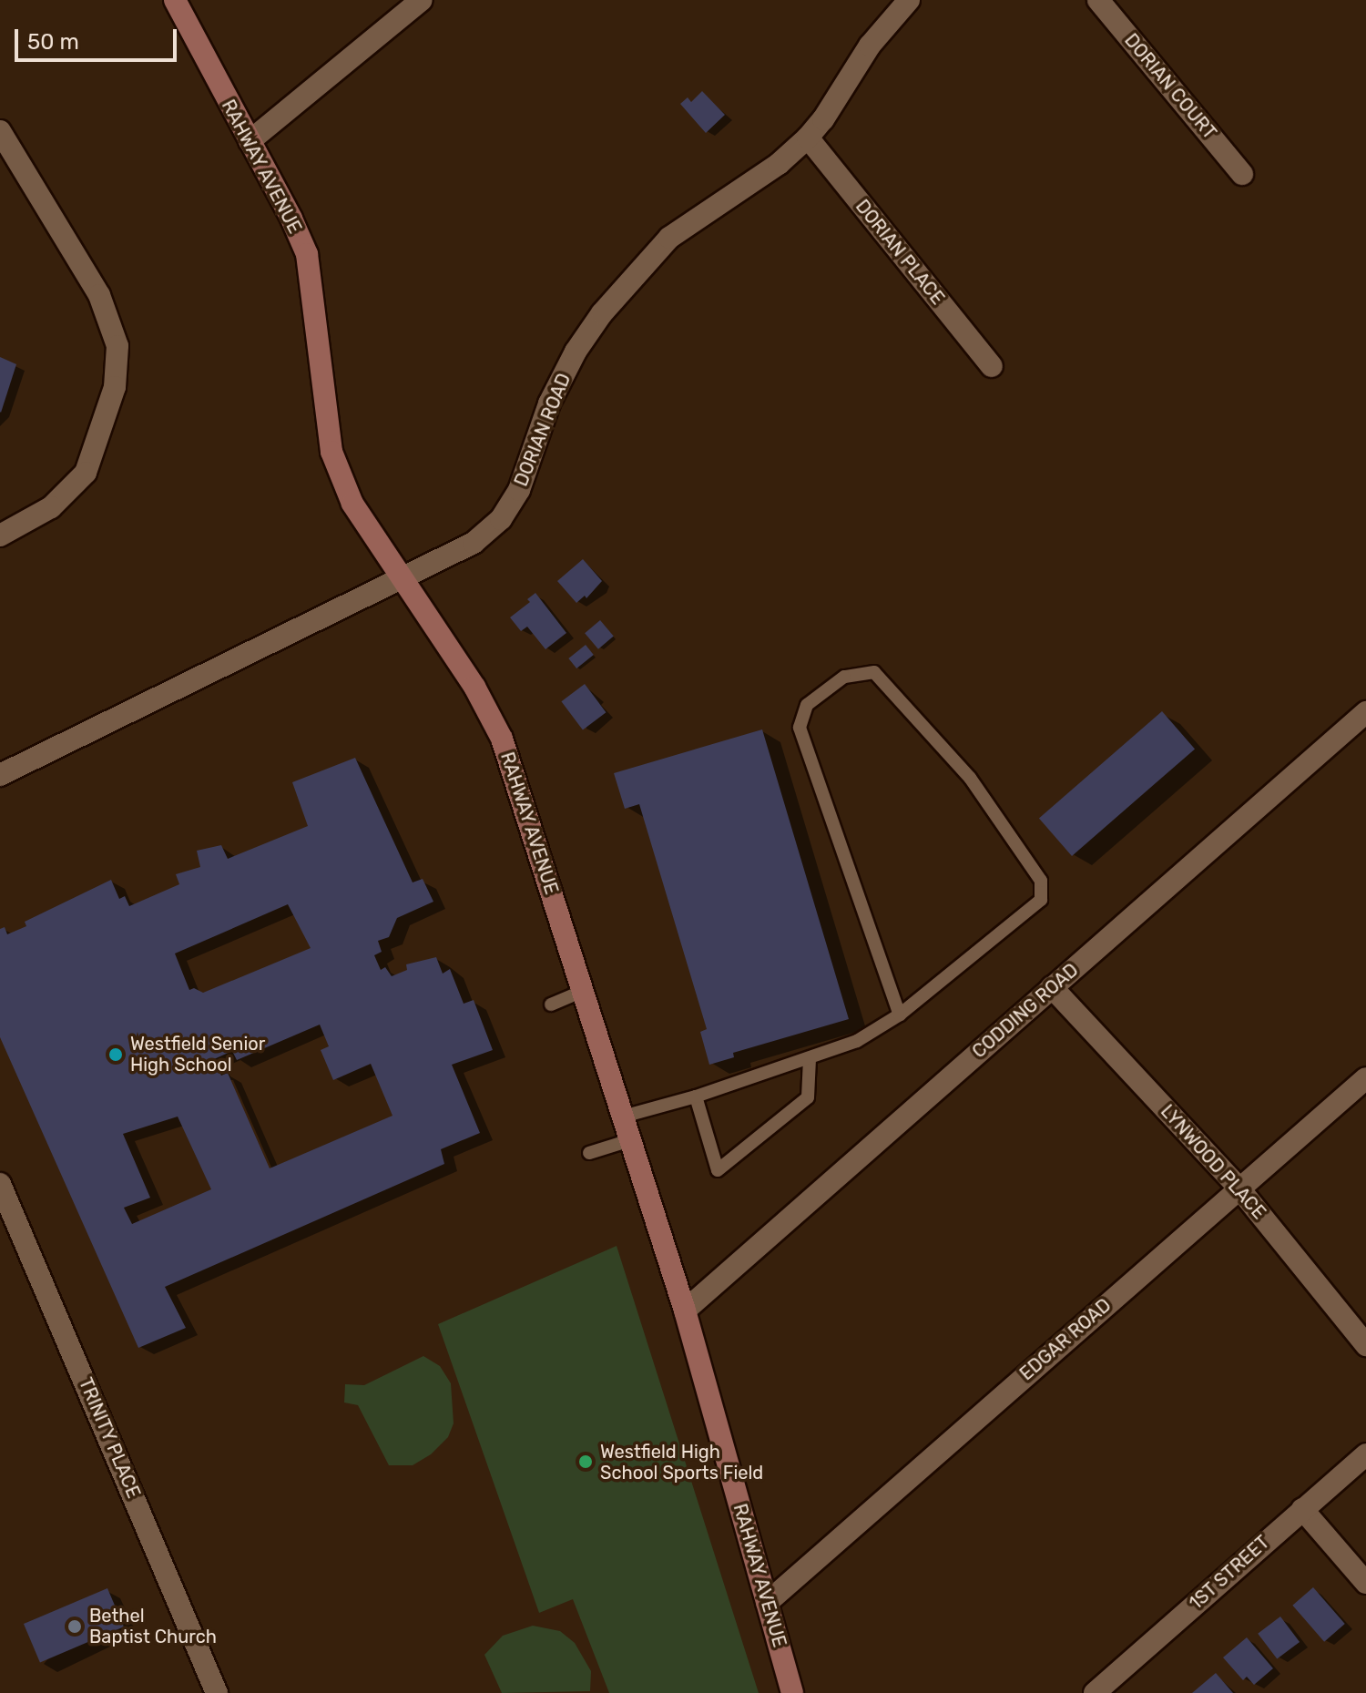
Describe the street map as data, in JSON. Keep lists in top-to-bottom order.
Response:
{
  "streets": {
    "street": [
      "DORIAN COURT",
      "RAHWAY AVENUE",
      "DORIAN PLACE",
      "DORIAN ROAD",
      "CODDING ROAD",
      "LYNWOOD PLACE",
      "EDGAR ROAD",
      "TRINITY PLACE",
      "1ST STREET"
    ]
  },
  "crossings": [
    ["RAHWAY AVENUE", "DORIAN ROAD"],
    ["RAHWAY AVENUE", "CODDING ROAD"],
    ["RAHWAY AVENUE", "EDGAR ROAD"],
    ["DORIAN PLACE", "DORIAN ROAD"],
    ["CODDING ROAD", "LYNWOOD PLACE"],
    ["LYNWOOD PLACE", "EDGAR ROAD"]
  ],
  "places": ["Westfield Senior High School", "Westfield High School Sports Field", "Bethel Baptist Church"],
  "scale_bar": "50 m"
}
